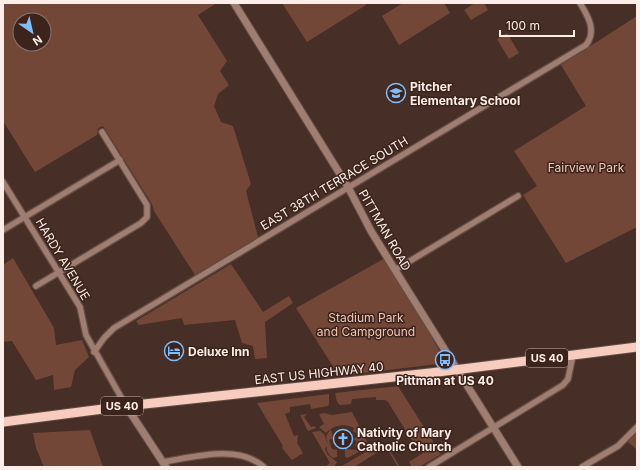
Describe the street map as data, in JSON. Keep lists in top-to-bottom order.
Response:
{
  "streets": {
    "main road": ["US 40", "EAST US HIGHWAY 40"],
    "street": ["EAST 38TH TERRACE SOUTH", "PITTMAN ROAD", "HARDY AVENUE"]
  },
  "crossings": [
    ["EAST 38TH TERRACE SOUTH", "PITTMAN ROAD"],
    ["EAST 38TH TERRACE SOUTH", "HARDY AVENUE"],
    ["PITTMAN ROAD", "EAST US HIGHWAY 40"],
    ["HARDY AVENUE", "EAST US HIGHWAY 40"]
  ],
  "parks": ["Fairview Park", "Stadium Park and Campground"],
  "places": {
    "school or university": ["Pitcher Elementary School"],
    "hotel": ["Deluxe Inn"],
    "bus stop": ["Pittman at US 40"],
    "church": ["Nativity of Mary Catholic Church"]
  },
  "scale_bar": "100 m",
  "north": "bottom right"
}
